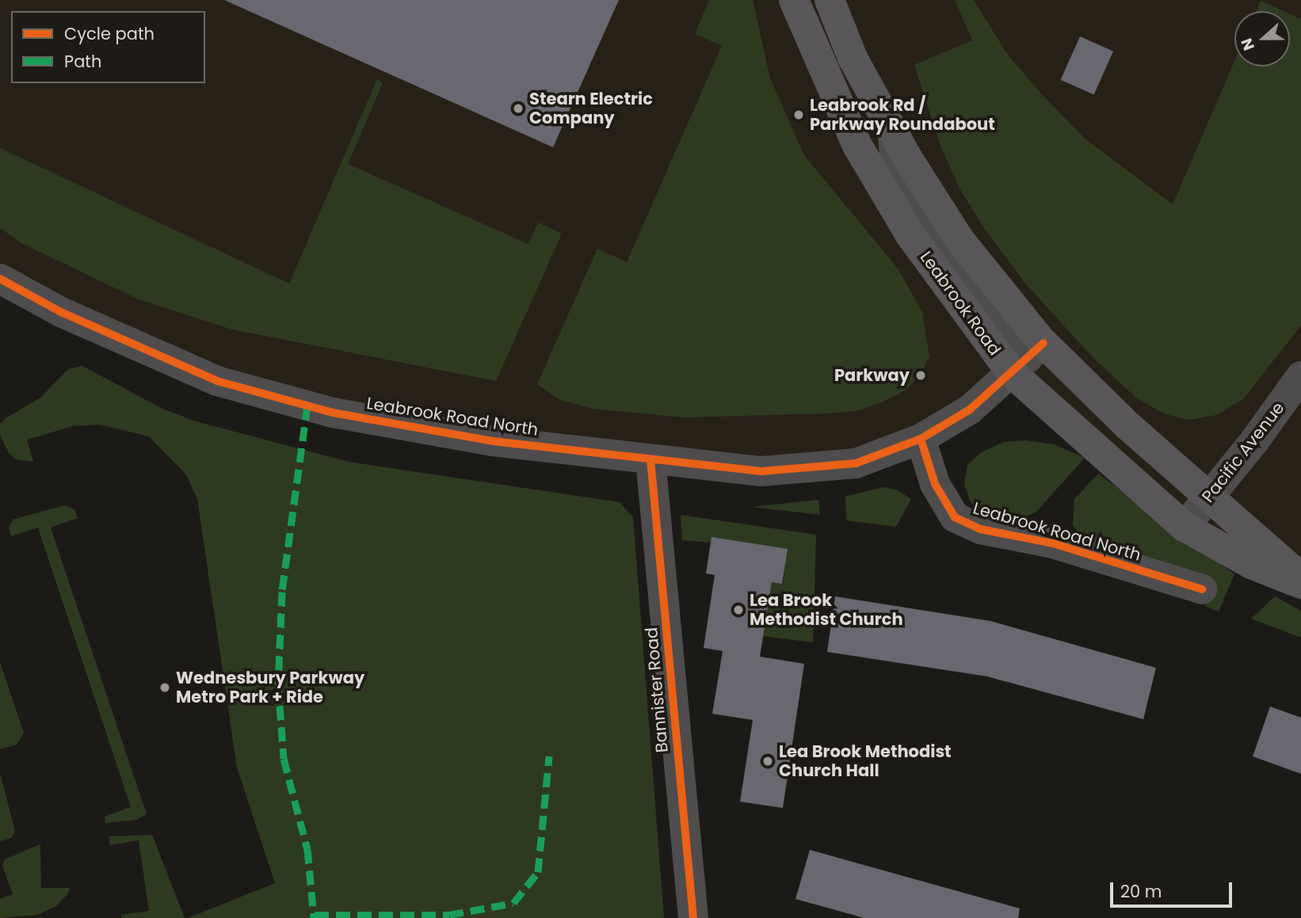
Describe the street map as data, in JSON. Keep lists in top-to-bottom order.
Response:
{
  "streets": {
    "main road": ["Leabrook Road"],
    "street": ["Leabrook Road North", "Pacific Avenue", "Bannister Road"]
  },
  "crossings": [
    ["Leabrook Road", "Leabrook Road North"],
    ["Leabrook Road", "Pacific Avenue"],
    ["Leabrook Road North", "Bannister Road"]
  ],
  "places": [
    "Stearn Electric Company",
    "Leabrook Rd / Parkway Roundabout",
    "Parkway",
    "Lea Brook Methodist Church",
    "Wednesbury Parkway Metro Park + Ride",
    "Lea Brook Methodist Church Hall"
  ],
  "legend": ["Cycle path", "Path"],
  "scale_bar": "20 m",
  "north": "left"
}
